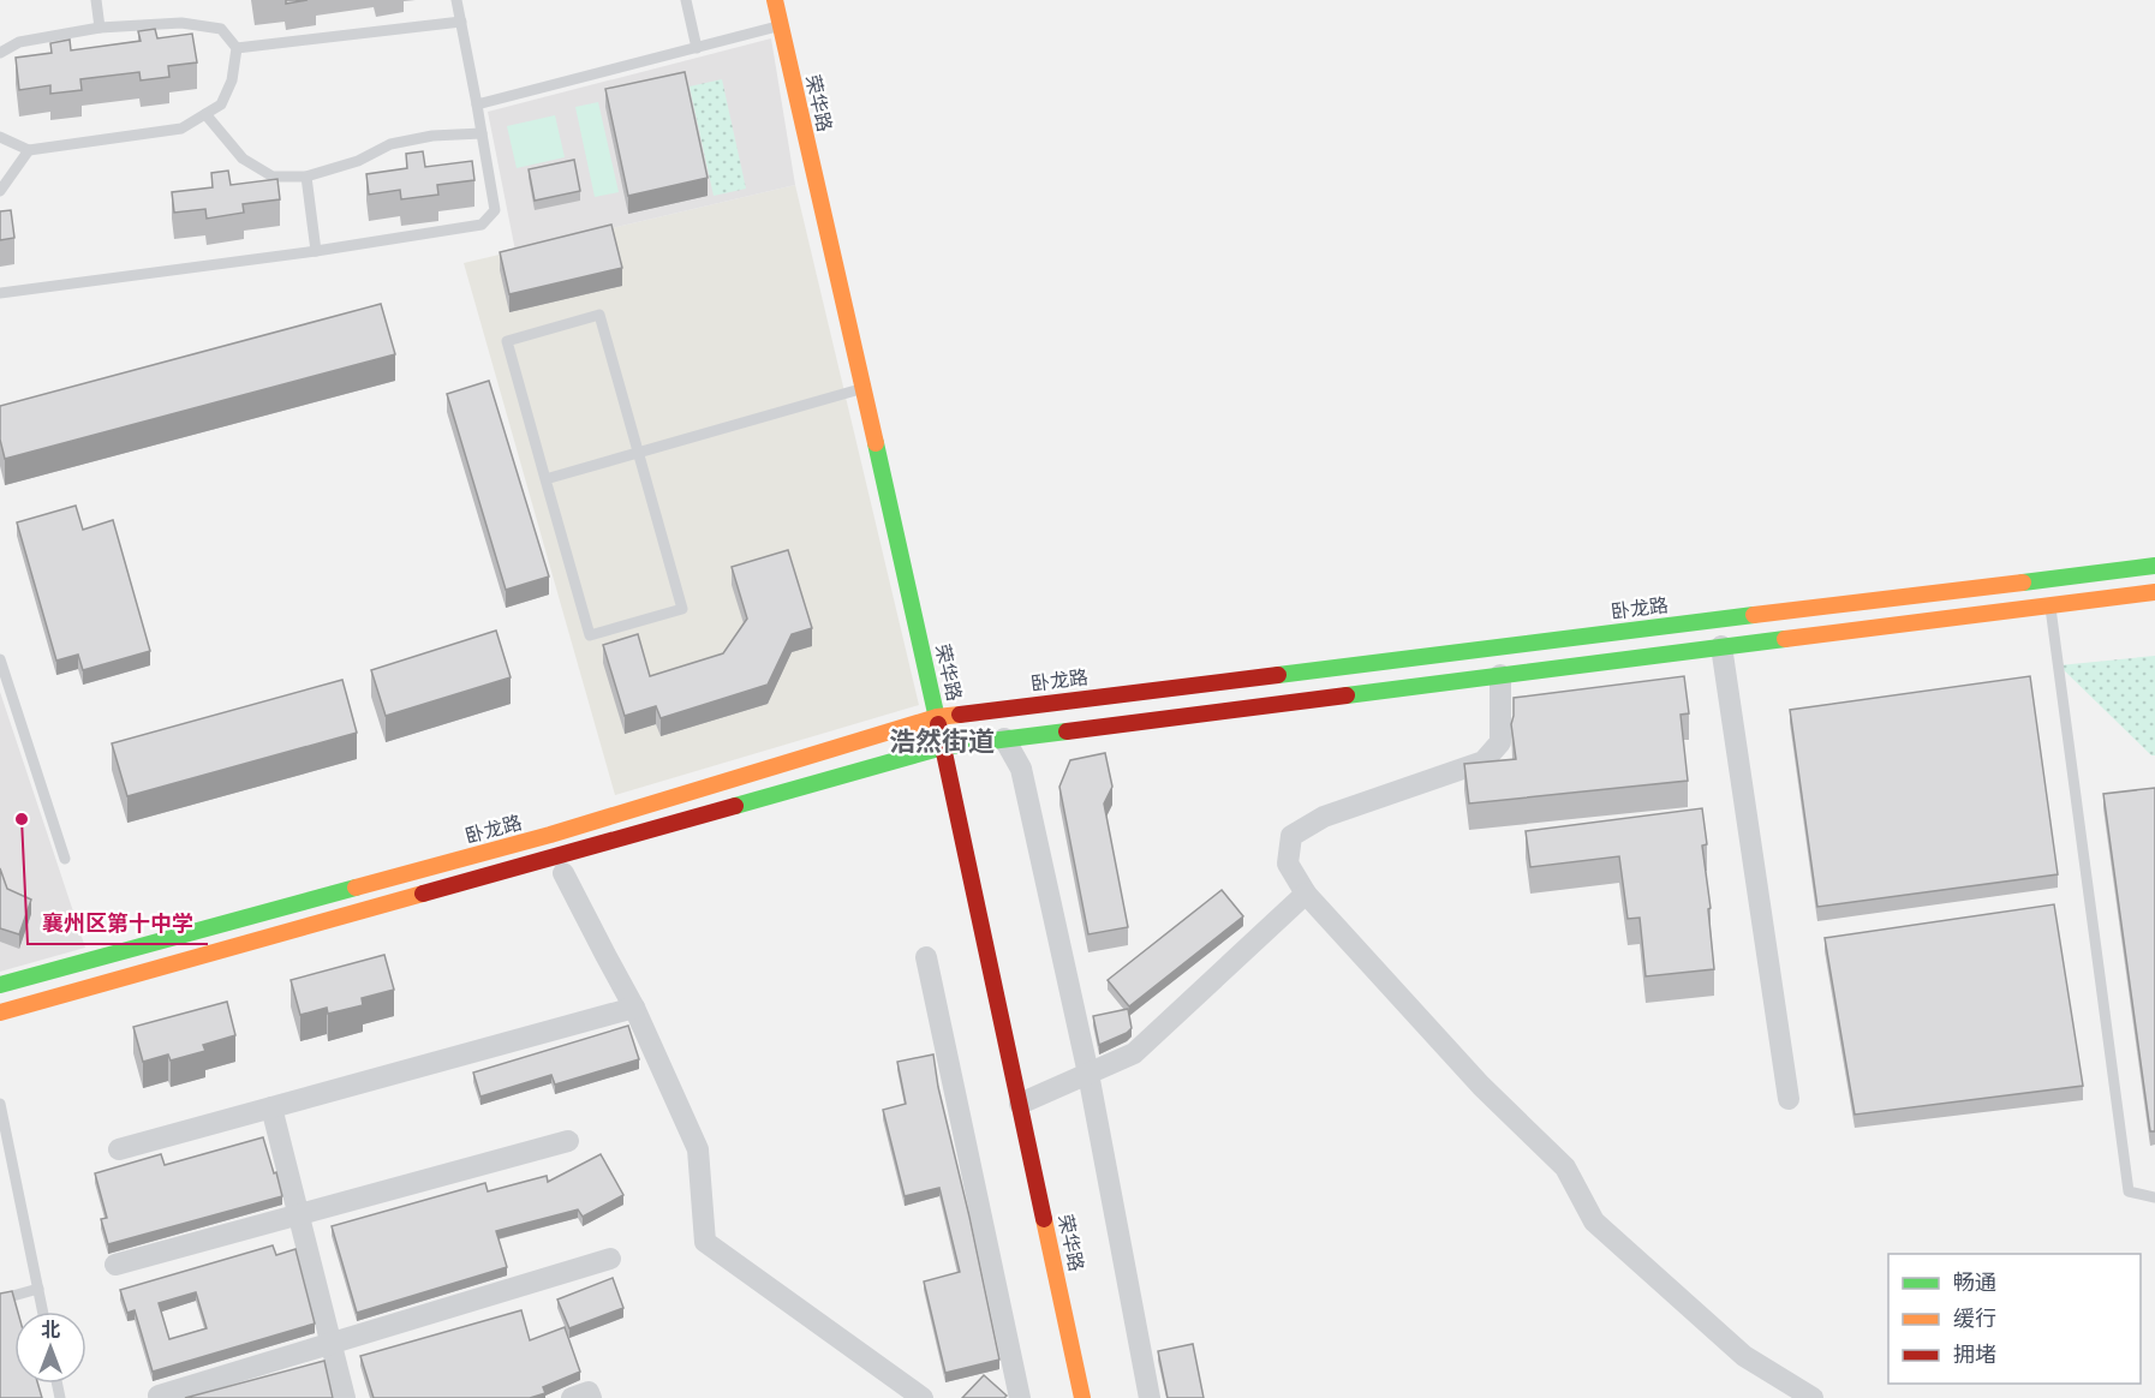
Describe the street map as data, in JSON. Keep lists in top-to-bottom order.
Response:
{
  "streets": {
    "main road": ["荣华路", "卧龙路"]
  },
  "crossings": [
    ["荣华路", "卧龙路"]
  ],
  "districts": ["浩然街道"],
  "places": ["襄州区第十中学"],
  "legend": ["畅通", "缓行", "拥堵"],
  "north": "top"
}
